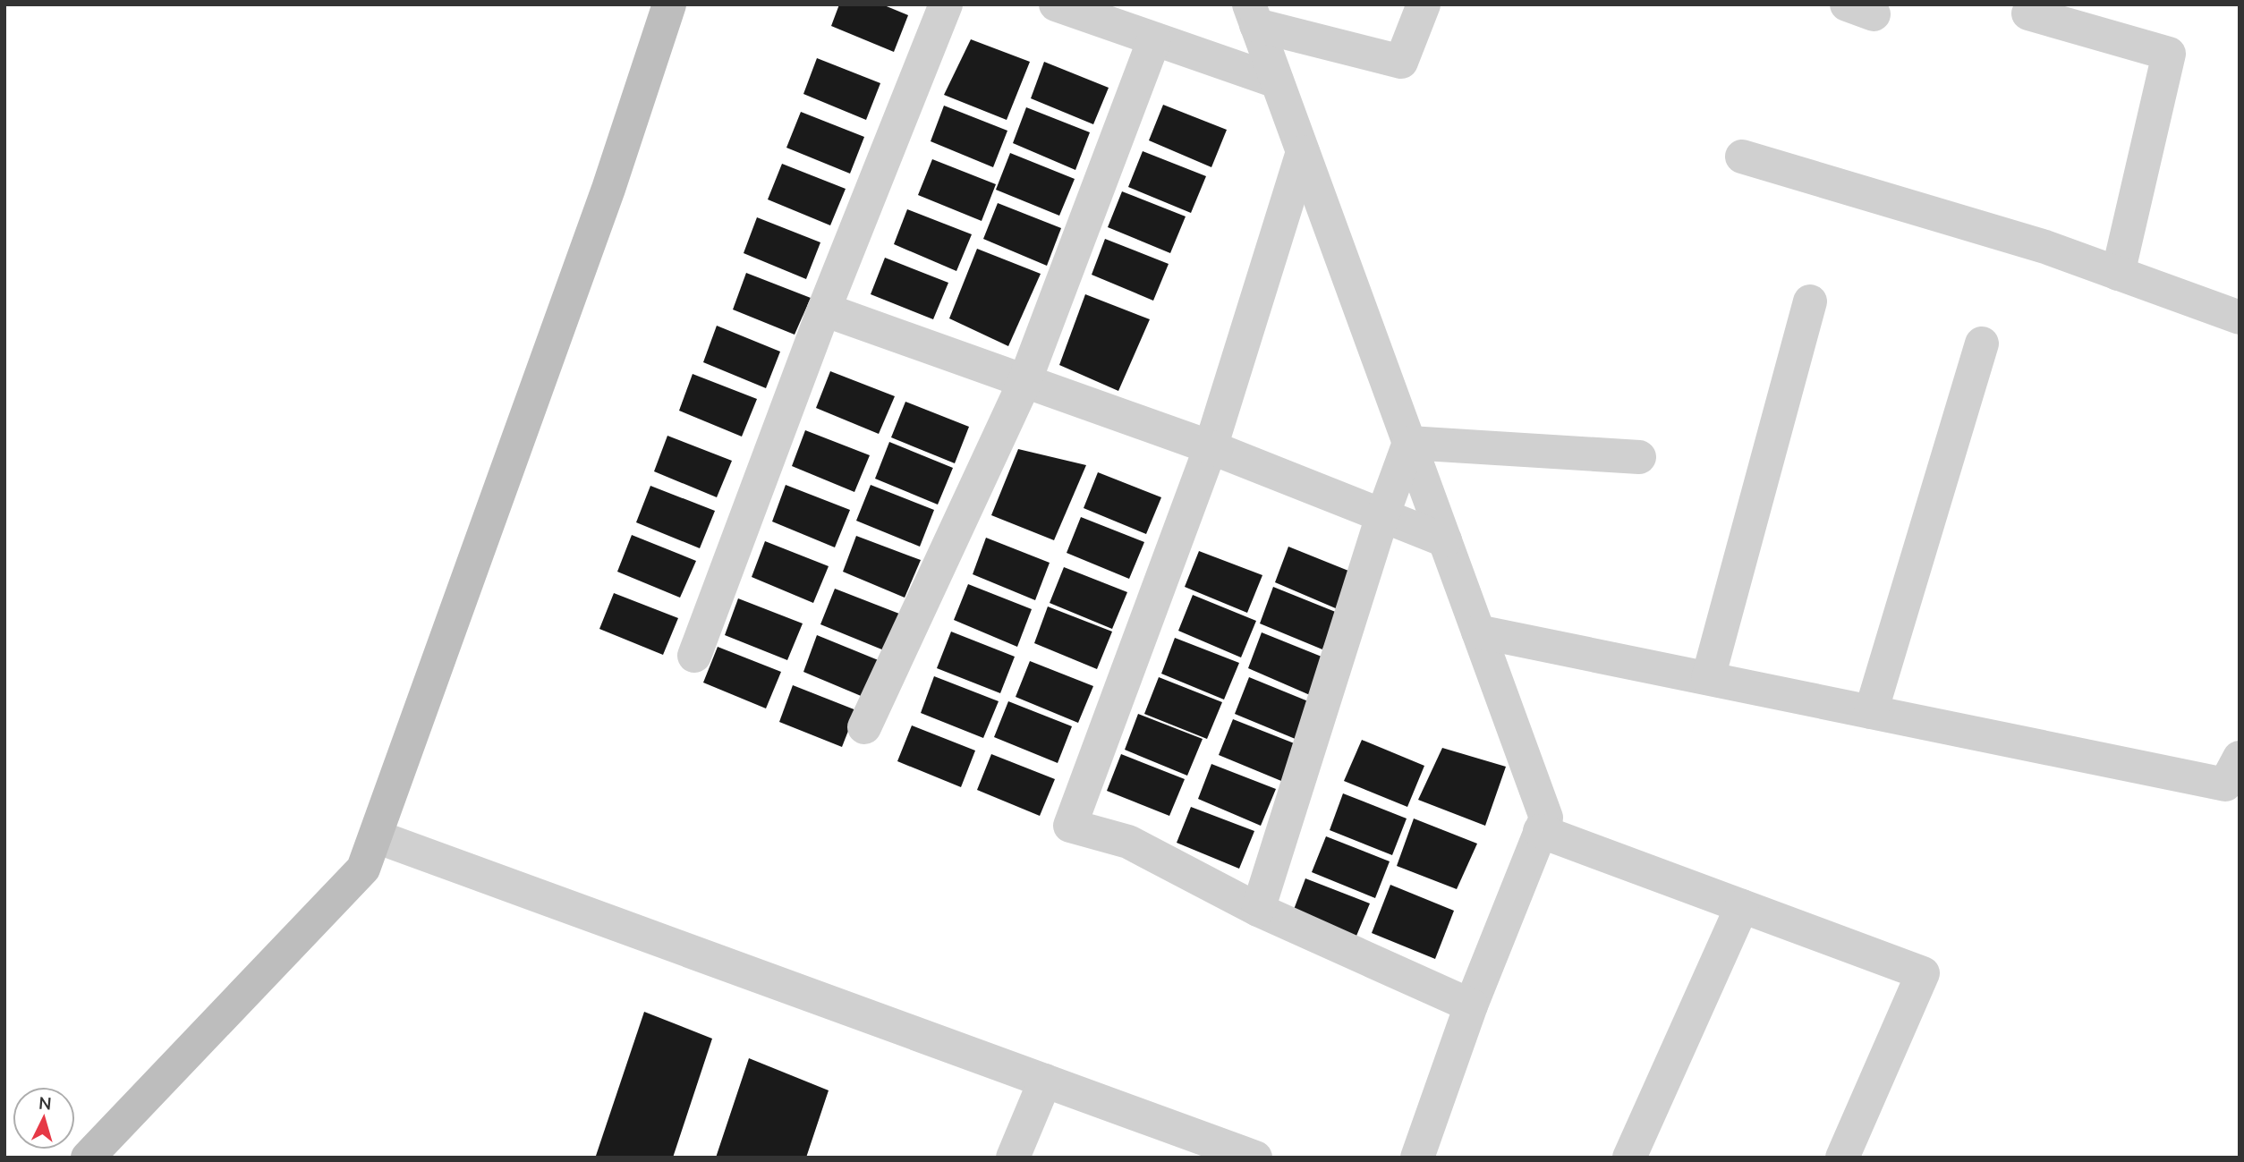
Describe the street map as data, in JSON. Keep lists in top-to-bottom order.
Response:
{
  "north": "top"
}
